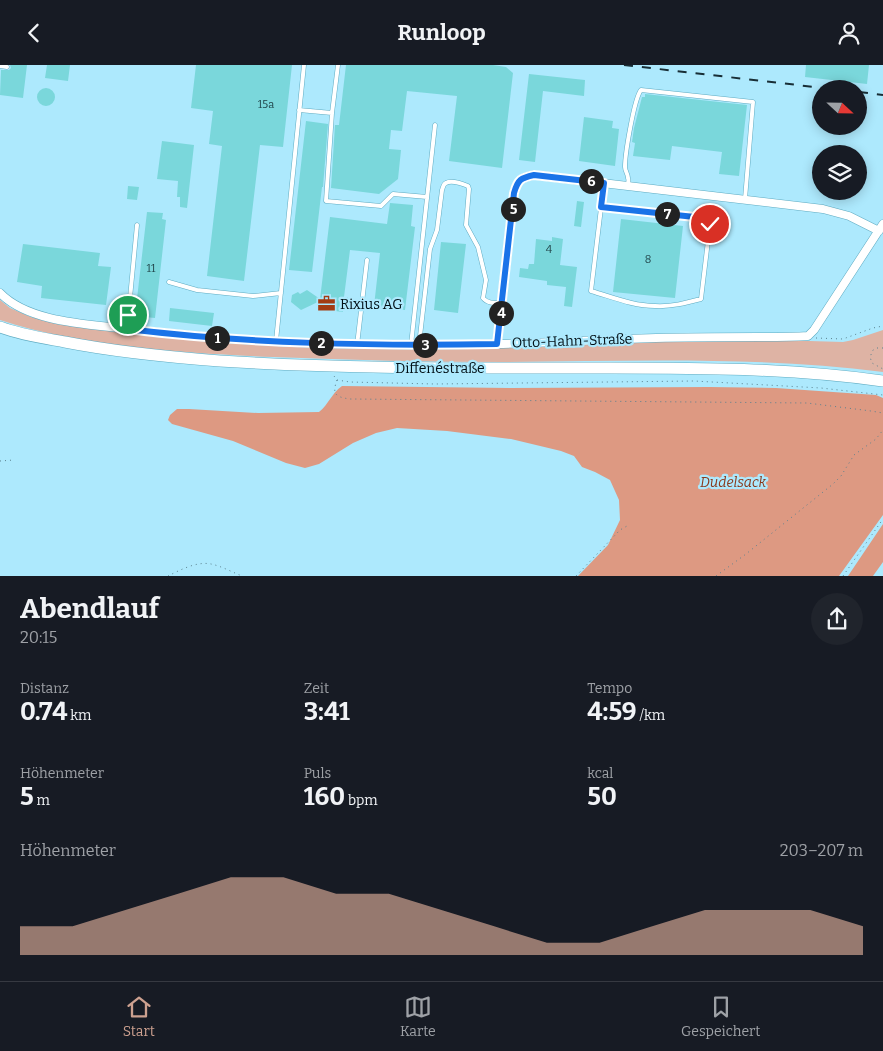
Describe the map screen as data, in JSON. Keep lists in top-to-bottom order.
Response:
{
  "streets": {
    "main road": ["Diffenéstraße"],
    "street": ["Otto-Hahn-Straße"]
  },
  "parks": ["Dudelsack"],
  "places": {
    "office": ["Rixius AG"]
  },
  "house_numbers": [
    "15a",
    "4",
    "8",
    "11"
  ],
  "north": "right",
  "page": {
    "header": "Runloop",
    "pins": [
      "6",
      "5",
      "7",
      "4",
      "1",
      "2",
      "3"
    ],
    "heading": ["Abendlauf", "20:15"],
    "stats": [
      ["Distanz", "0.74 km"],
      ["Zeit", "3:41"],
      ["Tempo", "4:59 /km"],
      ["Höhenmeter", "5 m"],
      ["Puls", "160 bpm"],
      ["kcal", "50"]
    ],
    "chart": ["Höhenmeter", "203–207 m"],
    "tabs": ["Start", "Karte", "Gespeichert"]
  }
}
